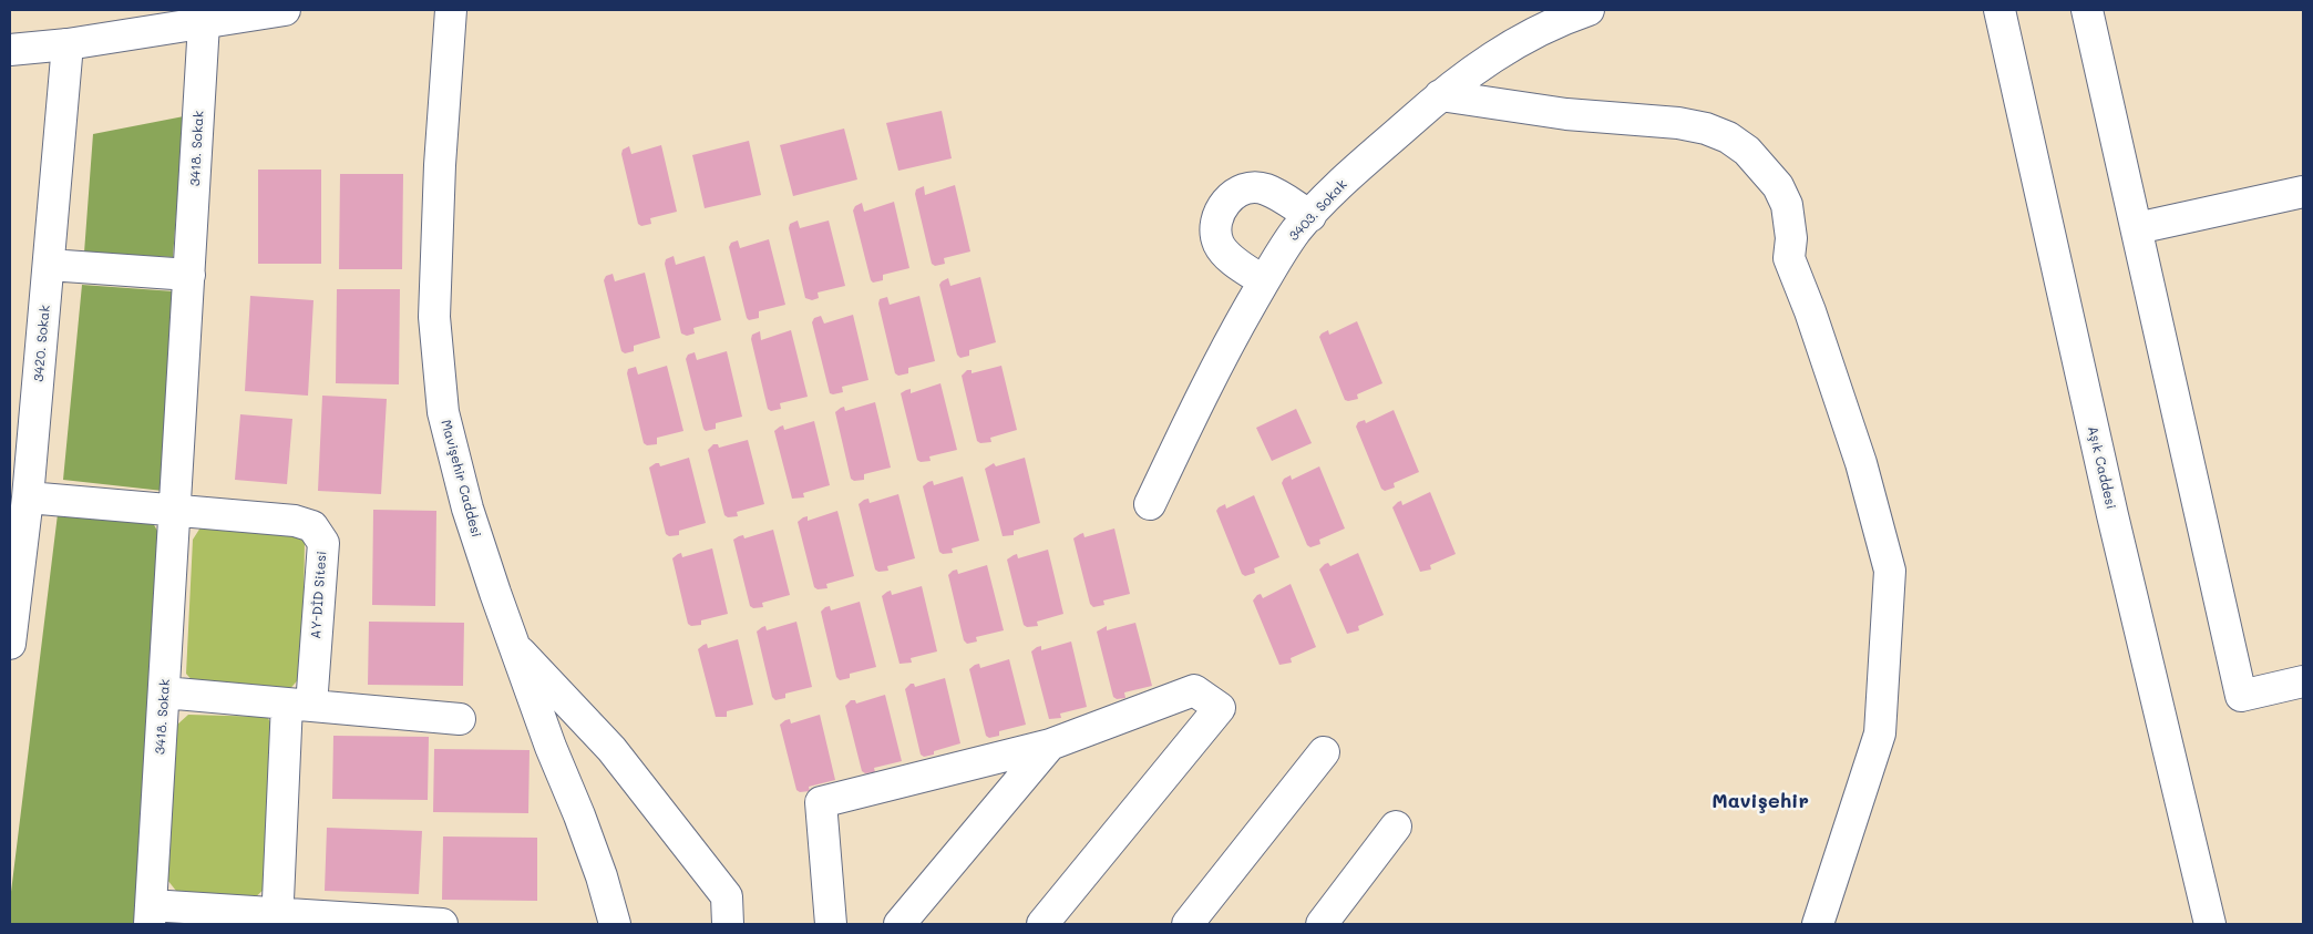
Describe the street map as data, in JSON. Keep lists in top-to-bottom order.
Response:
{
  "streets": {
    "street": [
      "3418. Sokak",
      "3403. Sokak",
      "3420. Sokak",
      "Aşık Caddesi",
      "Mavişehir Caddesi",
      "AY-DİD Sitesi"
    ]
  },
  "crossings": [
    ["3418. Sokak", "AY-DİD Sitesi"]
  ],
  "districts": ["Mavişehir"]
}
